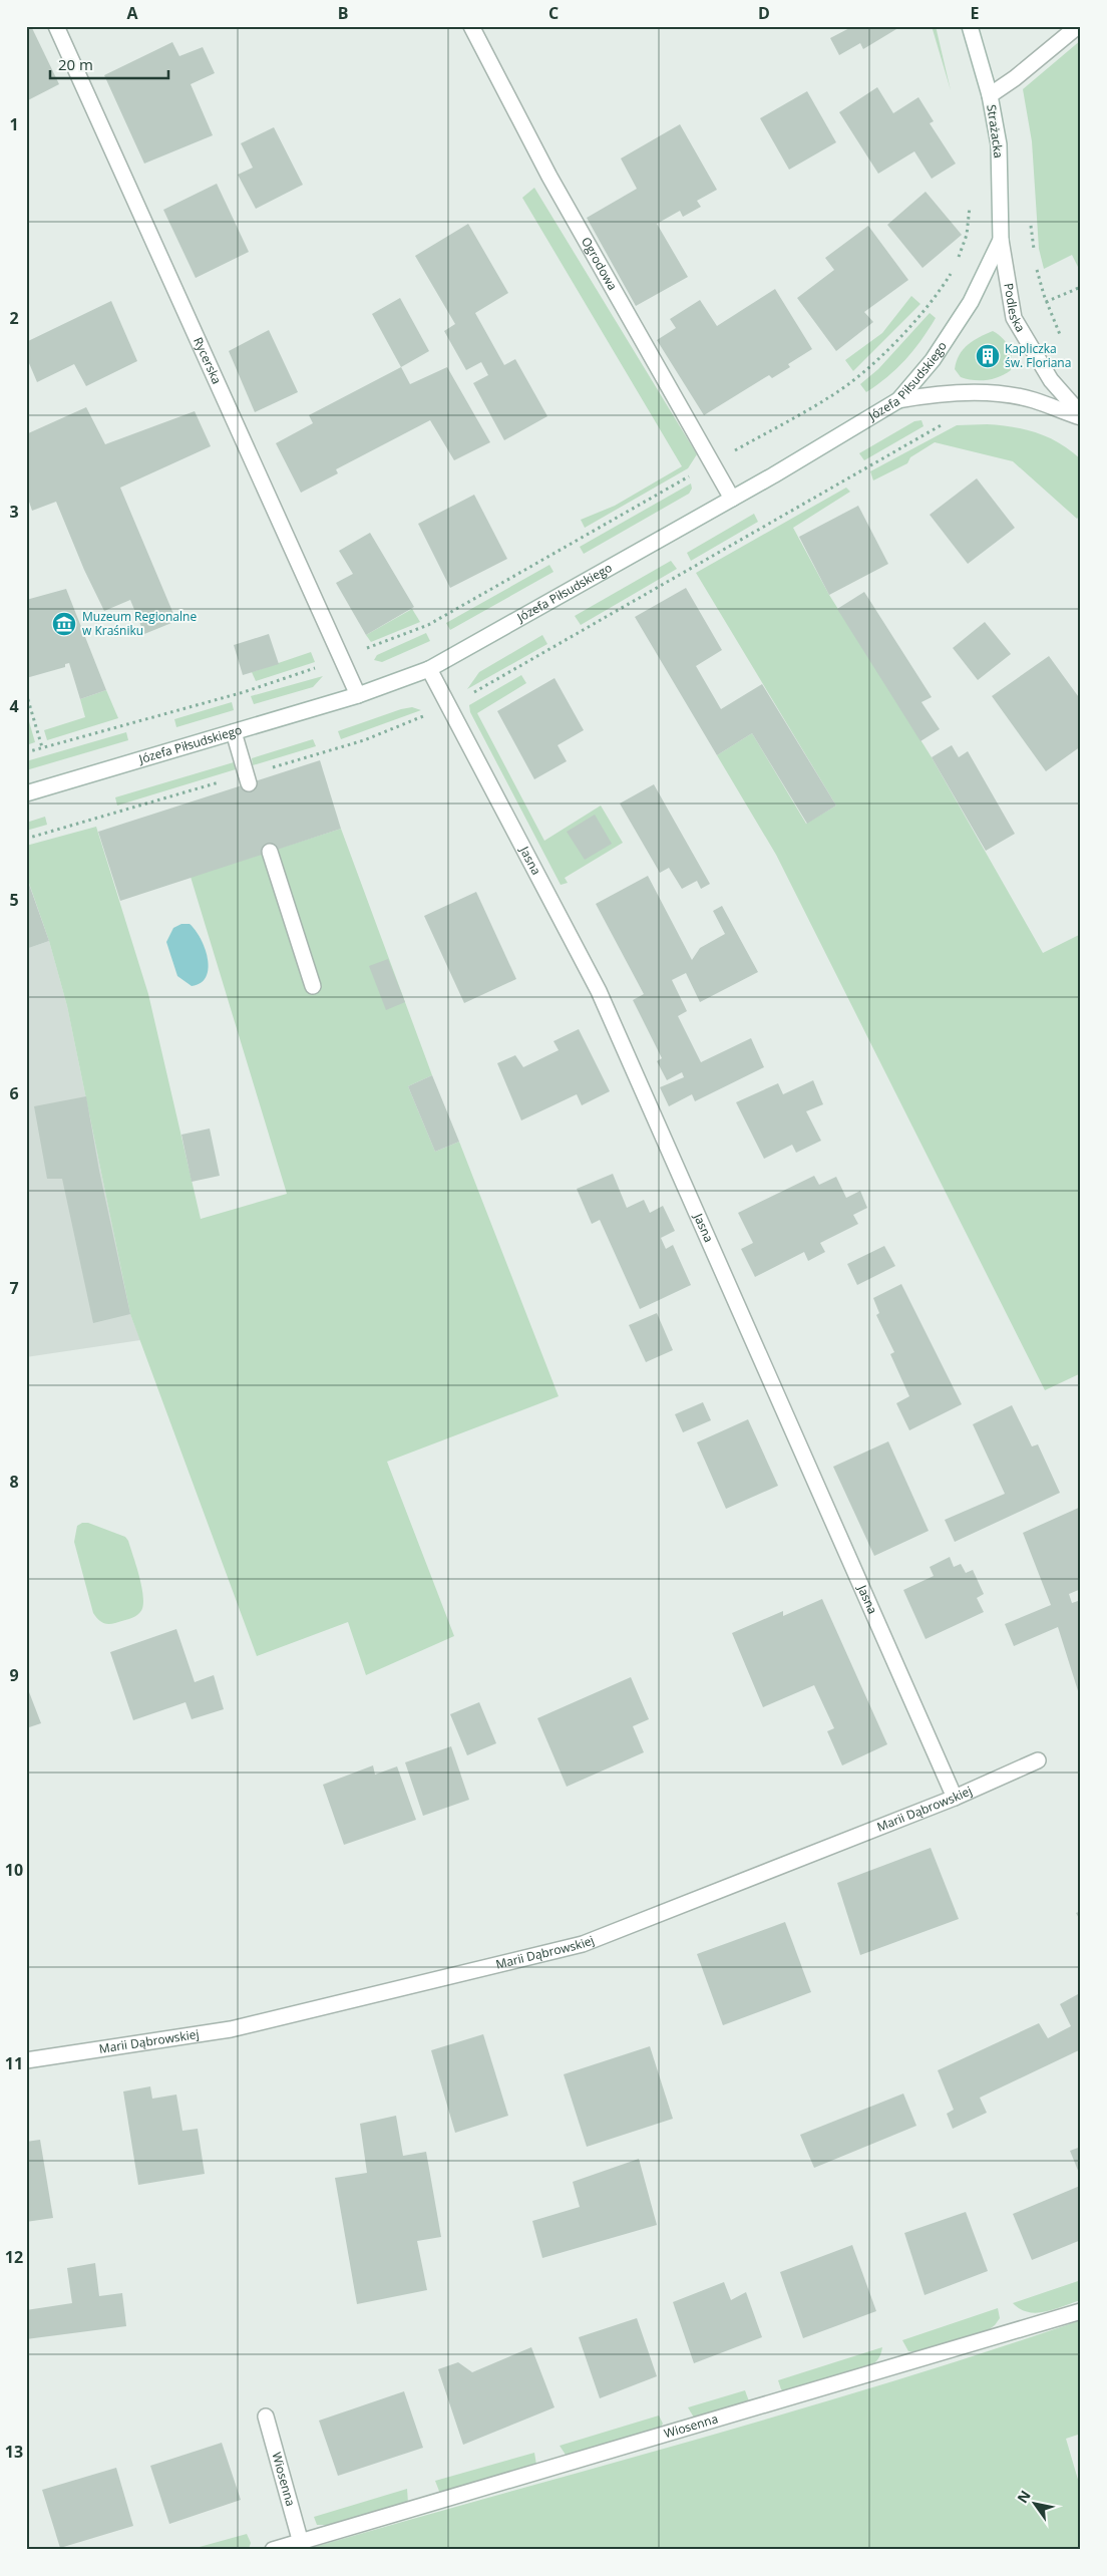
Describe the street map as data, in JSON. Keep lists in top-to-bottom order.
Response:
{
  "streets": {
    "street": [
      "Strażacka",
      "Ogrodowa",
      "Podleska",
      "Rycerska",
      "Józefa Piłsudskiego",
      "Jasna",
      "Marii Dąbrowskiej",
      "Wiosenna"
    ]
  },
  "crossings": [
    ["Strażacka", "Podleska"],
    ["Strażacka", "Józefa Piłsudskiego"],
    ["Ogrodowa", "Józefa Piłsudskiego"],
    ["Podleska", "Józefa Piłsudskiego"],
    ["Rycerska", "Józefa Piłsudskiego"],
    ["Józefa Piłsudskiego", "Jasna"],
    ["Jasna", "Marii Dąbrowskiej"]
  ],
  "places": {
    "building": ["Kapliczka św. Floriana"],
    "museum": ["Muzeum Regionalne w Kraśniku"]
  },
  "scale_bar": "20 m",
  "north": "top left",
  "grid": {
    "columns": [
      "A",
      "B",
      "C",
      "D",
      "E"
    ],
    "rows": [
      "1",
      "2",
      "3",
      "4",
      "5",
      "6",
      "7",
      "8",
      "9",
      "10",
      "11",
      "12",
      "13"
    ]
  }
}
